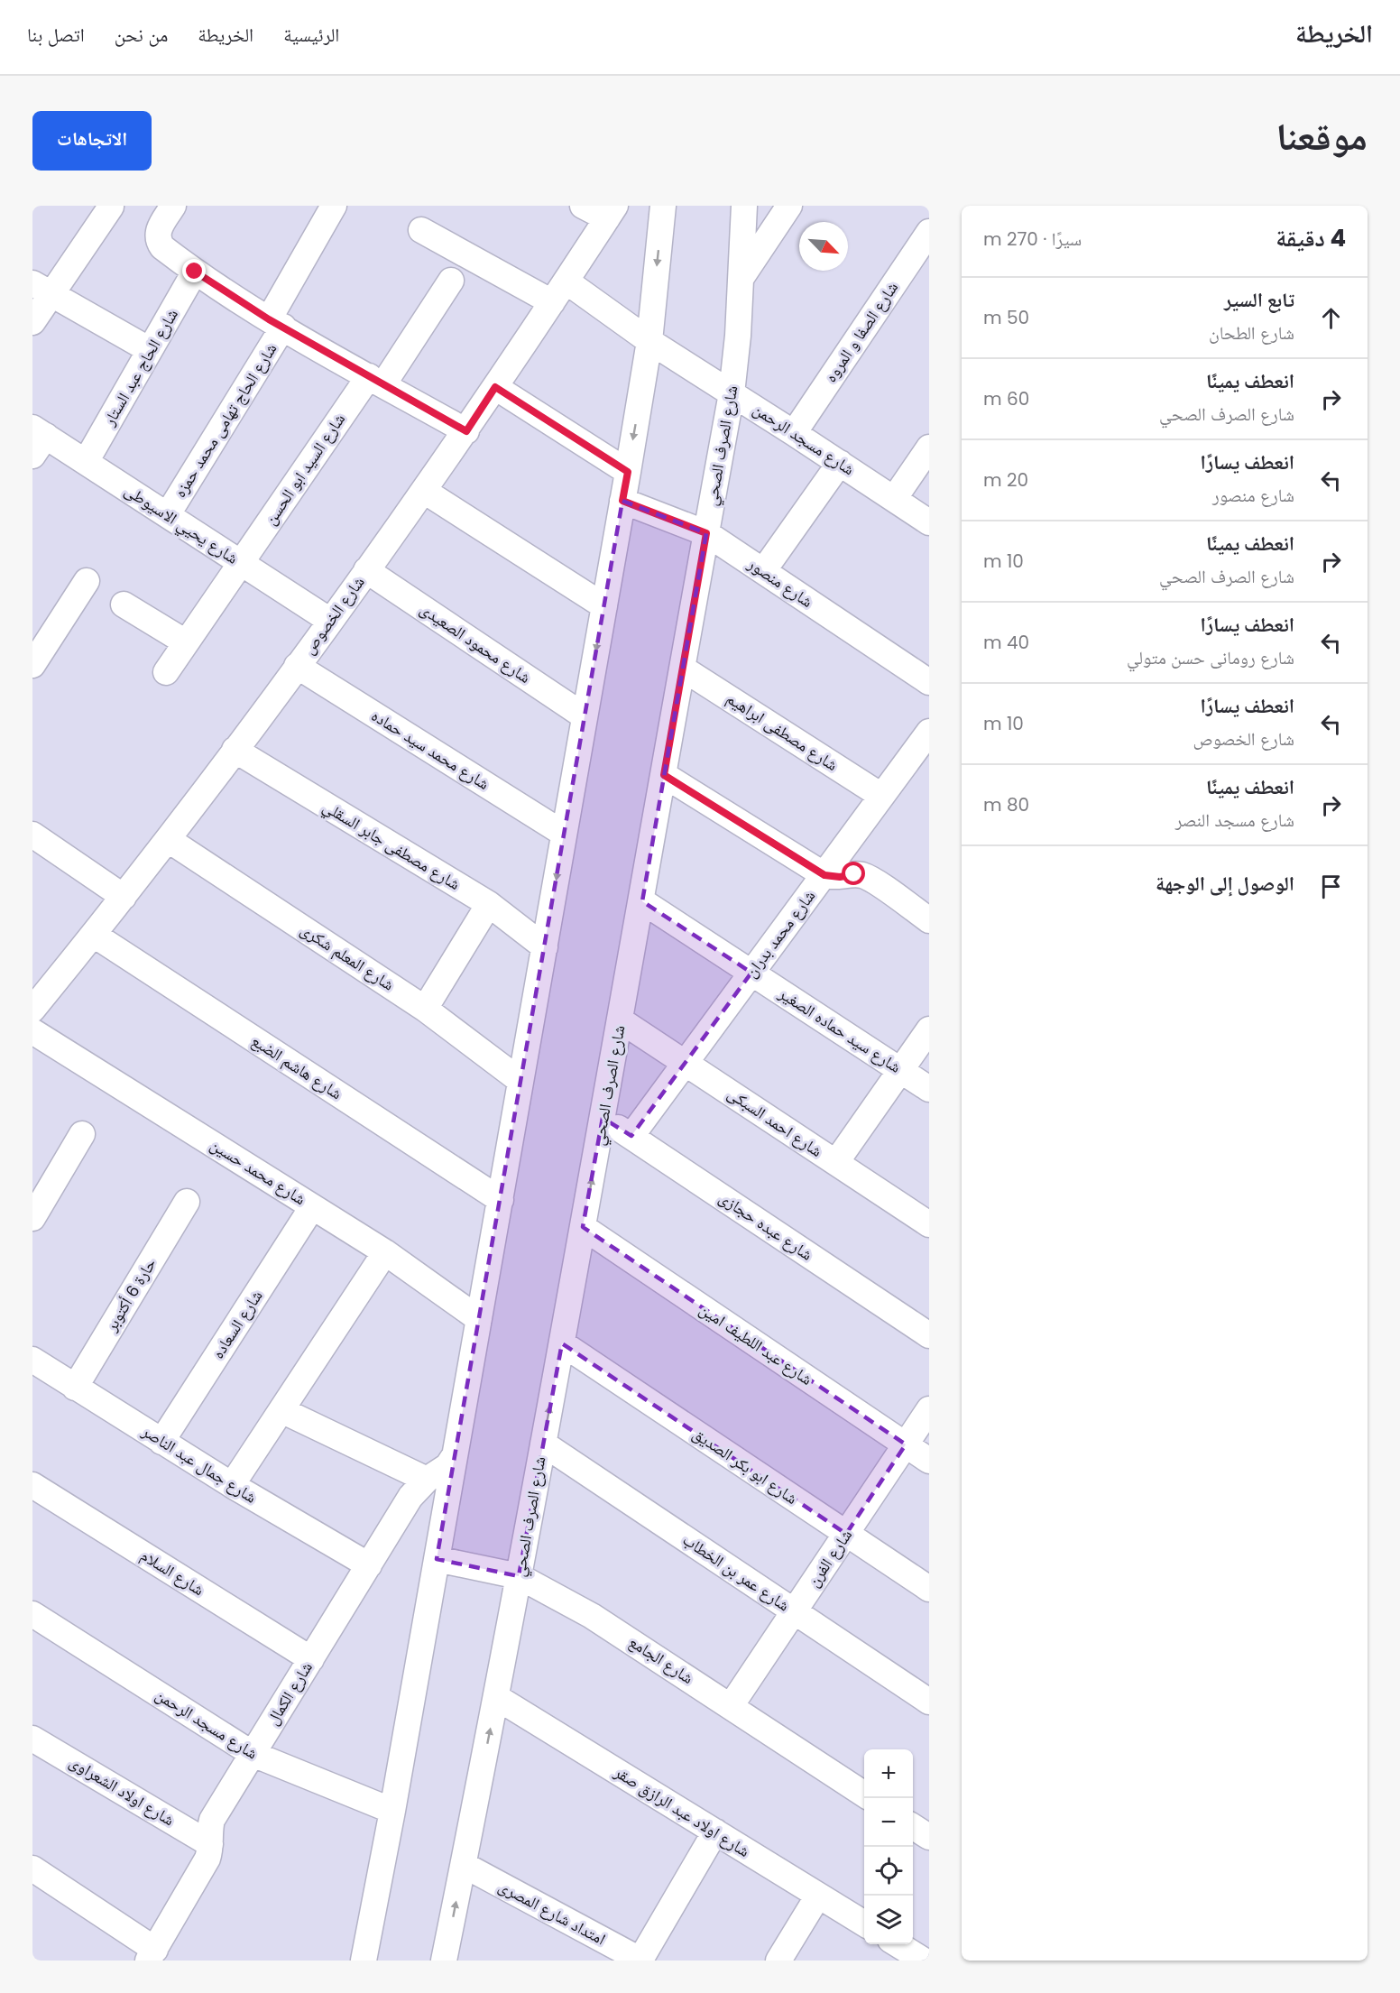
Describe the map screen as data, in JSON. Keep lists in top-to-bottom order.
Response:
{
  "streets": {
    "street": [
      "شارع الصفا و المروه",
      "شارع الحاج عبد الستار",
      "شارع الحاج تهامى محمد حمزه",
      "شارع مسجد الرحمن",
      "شارع الصرف الصحي",
      "شارع السيد ابو الحسن",
      "شارع يحيي الاسيوطى",
      "شارع منصور",
      "شارع الخصوص",
      "شارع محمود الصعيدى",
      "شارع مصطفى ابراهيم",
      "شارع محمد سيد حماده",
      "شارع مصطفى جابر السقلي",
      "شارع محمد بدران",
      "شارع المعلم شكرى",
      "شارع سيد حماده الصغير",
      "شارع هاشم الضبع",
      "شارع احمد السبكى",
      "شارع محمد حسين",
      "شارع عبده حجازى",
      "حارة 6 أكتوبر",
      "شارع السعاده",
      "شارع عبد اللطيف امين",
      "شارع جمال عبد الناصر",
      "شارع ابو بكر الصديق",
      "شارع الفرن",
      "شارع السلام",
      "شارع عمر بن الخطاب",
      "شارع الجامع",
      "شارع الكمال",
      "شارع اولاد الشعراوى",
      "شارع اولاد عبد الرازق صقر",
      "امتداد شارع المصرى"
    ]
  },
  "crossings": [
    ["شارع الصفا و المروه", "شارع مسجد الرحمن"],
    ["شارع الحاج عبد الستار", "شارع يحيي الاسيوطى"],
    ["شارع الحاج تهامى محمد حمزه", "شارع يحيي الاسيوطى"],
    ["شارع مسجد الرحمن", "شارع الصرف الصحي"],
    ["شارع مسجد الرحمن", "شارع الخصوص"],
    ["شارع مسجد الرحمن", "شارع الكمال"],
    ["شارع الصرف الصحي", "شارع منصور"],
    ["شارع الصرف الصحي", "شارع مصطفى ابراهيم"],
    ["شارع الصرف الصحي", "شارع سيد حماده الصغير"],
    ["شارع الصرف الصحي", "شارع احمد السبكى"],
    ["شارع الصرف الصحي", "شارع عبده حجازى"],
    ["شارع الصرف الصحي", "شارع عبد اللطيف امين"],
    ["شارع الصرف الصحي", "شارع ابو بكر الصديق"],
    ["شارع الصرف الصحي", "شارع عمر بن الخطاب"],
    ["شارع الصرف الصحي", "شارع الجامع"],
    ["شارع الصرف الصحي", "شارع اولاد عبد الرازق صقر"],
    ["شارع الصرف الصحي", "امتداد شارع المصرى"],
    ["شارع السيد ابو الحسن", "شارع يحيي الاسيوطى"],
    ["شارع يحيي الاسيوطى", "شارع الخصوص"],
    ["شارع الخصوص", "شارع محمود الصعيدى"],
    ["شارع الخصوص", "شارع محمد سيد حماده"],
    ["شارع الخصوص", "شارع مصطفى جابر السقلي"],
    ["شارع الخصوص", "شارع المعلم شكرى"],
    ["شارع الخصوص", "شارع هاشم الضبع"],
    ["شارع مصطفى ابراهيم", "شارع محمد بدران"],
    ["شارع محمد بدران", "شارع سيد حماده الصغير"],
    ["شارع محمد بدران", "شارع احمد السبكى"],
    ["شارع محمد بدران", "شارع عبده حجازى"],
    ["شارع محمد حسين", "شارع السعاده"],
    ["حارة 6 أكتوبر", "شارع جمال عبد الناصر"],
    ["شارع السعاده", "شارع جمال عبد الناصر"],
    ["شارع عبد اللطيف امين", "شارع الفرن"],
    ["شارع جمال عبد الناصر", "شارع الكمال"],
    ["شارع ابو بكر الصديق", "شارع الفرن"],
    ["شارع الفرن", "شارع عمر بن الخطاب"],
    ["شارع الفرن", "شارع الجامع"],
    ["شارع السلام", "شارع الكمال"],
    ["شارع الكمال", "شارع اولاد الشعراوى"]
  ],
  "north": "bottom right",
  "page": {
    "header": "الخريطة",
    "nav": [
      "الرئيسية",
      "الخريطة",
      "من نحن",
      "اتصل بنا"
    ],
    "title": "موقعنا",
    "buttons": "الاتجاهات",
    "heading": ["4 دقيقة", "سيرًا · 270 m"],
    "list": [
      ["تابع السير", "شارع الطحان", "50 m"],
      ["انعطف يمينًا", "شارع الصرف الصحي", "60 m"],
      ["انعطف يسارًا", "شارع منصور", "20 m"],
      ["انعطف يمينًا", "شارع الصرف الصحي", "10 m"],
      ["انعطف يسارًا", "شارع رومانى حسن متولي", "40 m"],
      ["انعطف يسارًا", "شارع الخصوص", "10 m"],
      ["انعطف يمينًا", "شارع مسجد النصر", "80 m"],
      "الوصول إلى الوجهة"
    ],
    "map_buttons": ["+", "−"]
  }
}
